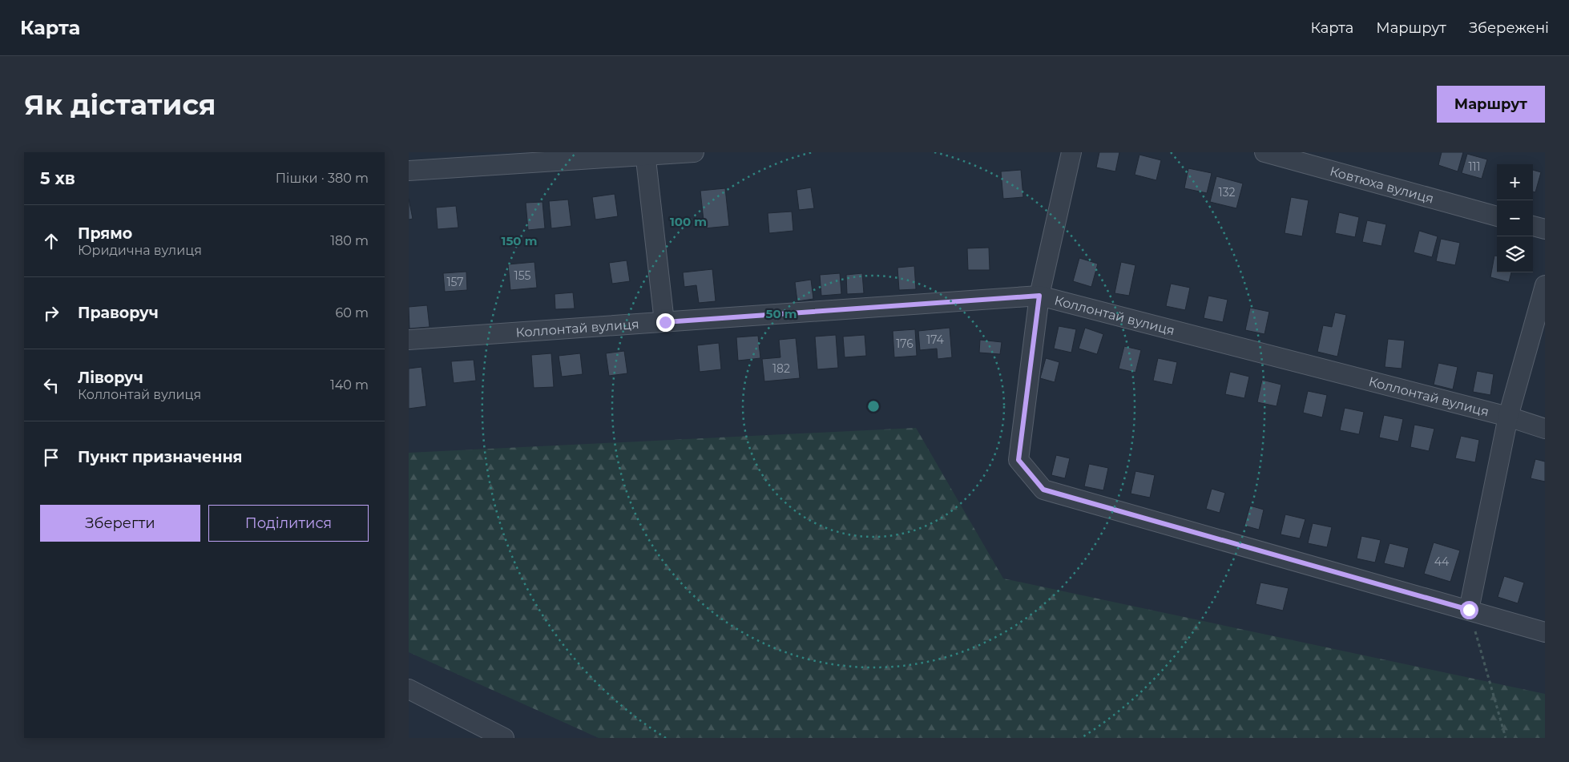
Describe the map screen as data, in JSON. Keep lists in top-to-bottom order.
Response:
{
  "streets": {
    "street": ["Ковтюха вулиця", "Коллонтай вулиця"]
  },
  "house_numbers": [
    "111",
    "132",
    "155",
    "157",
    "174",
    "176",
    "182",
    "44"
  ],
  "page": {
    "header": "Карта",
    "nav": ["Карта", "Маршрут", "Збережені"],
    "buttons": [
      "Маршрут",
      ["Зберегти", "Поділитися"]
    ],
    "title": "Як дістатися",
    "heading": ["5 хв", "Пішки · 380 m"],
    "map_buttons": ["+", "−"],
    "list": [
      ["Прямо", "Юридична вулиця", "180 m"],
      ["Праворуч", "60 m"],
      ["Ліворуч", "Коллонтай вулиця", "140 m"],
      "Пункт призначення"
    ]
  },
  "rings": ["100 m", "150 m", "50 m"]
}
